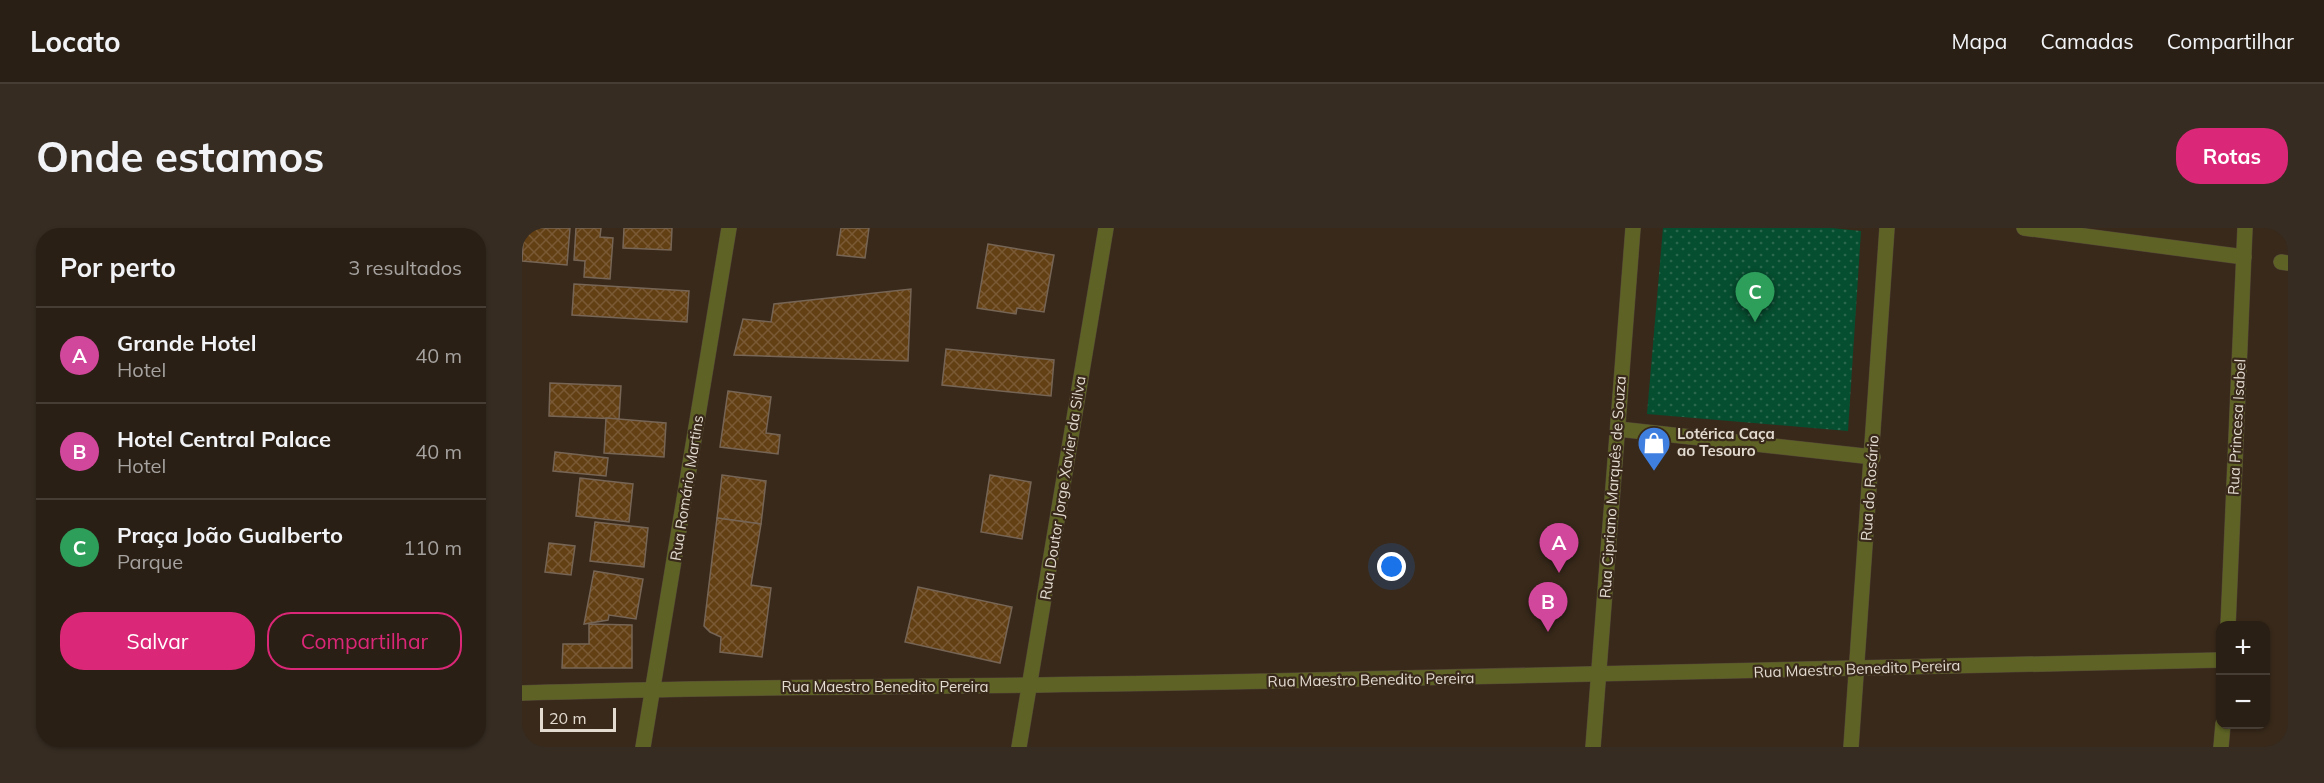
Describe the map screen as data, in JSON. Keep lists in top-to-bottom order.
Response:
{
  "streets": {
    "street": [
      "Rua Princesa Isabel",
      "Rua Cipriano Marquês de Souza",
      "Rua Romário Martins",
      "Rua Doutor Jorge Xavier da Silva",
      "Rua do Rosário",
      "Rua Maestro Benedito Pereira"
    ]
  },
  "crossings": [
    ["Rua Cipriano Marquês de Souza", "Rua Maestro Benedito Pereira"],
    ["Rua Romário Martins", "Rua Maestro Benedito Pereira"],
    ["Rua Doutor Jorge Xavier da Silva", "Rua Maestro Benedito Pereira"],
    ["Rua do Rosário", "Rua Maestro Benedito Pereira"]
  ],
  "places": {
    "shop": ["Lotérica Caça ao Tesouro"]
  },
  "scale_bar": "20 m",
  "page": {
    "header": "Locato",
    "nav": ["Mapa", "Camadas", "Compartilhar"],
    "buttons": [
      "Rotas",
      ["Salvar", "Compartilhar"]
    ],
    "title": "Onde estamos",
    "heading": ["Por perto", "3 resultados"],
    "pins": ["C", "A", "B"],
    "list": [
      {
        "mark": "A",
        "name": "Grande Hotel",
        "note": "Hotel",
        "value": "40 m"
      },
      {
        "mark": "B",
        "name": "Hotel Central Palace",
        "note": "Hotel",
        "value": "40 m"
      },
      {
        "mark": "C",
        "name": "Praça João Gualberto",
        "note": "Parque",
        "value": "110 m"
      }
    ],
    "map_buttons": ["+", "−"],
    "scale": "20 m"
  }
}
